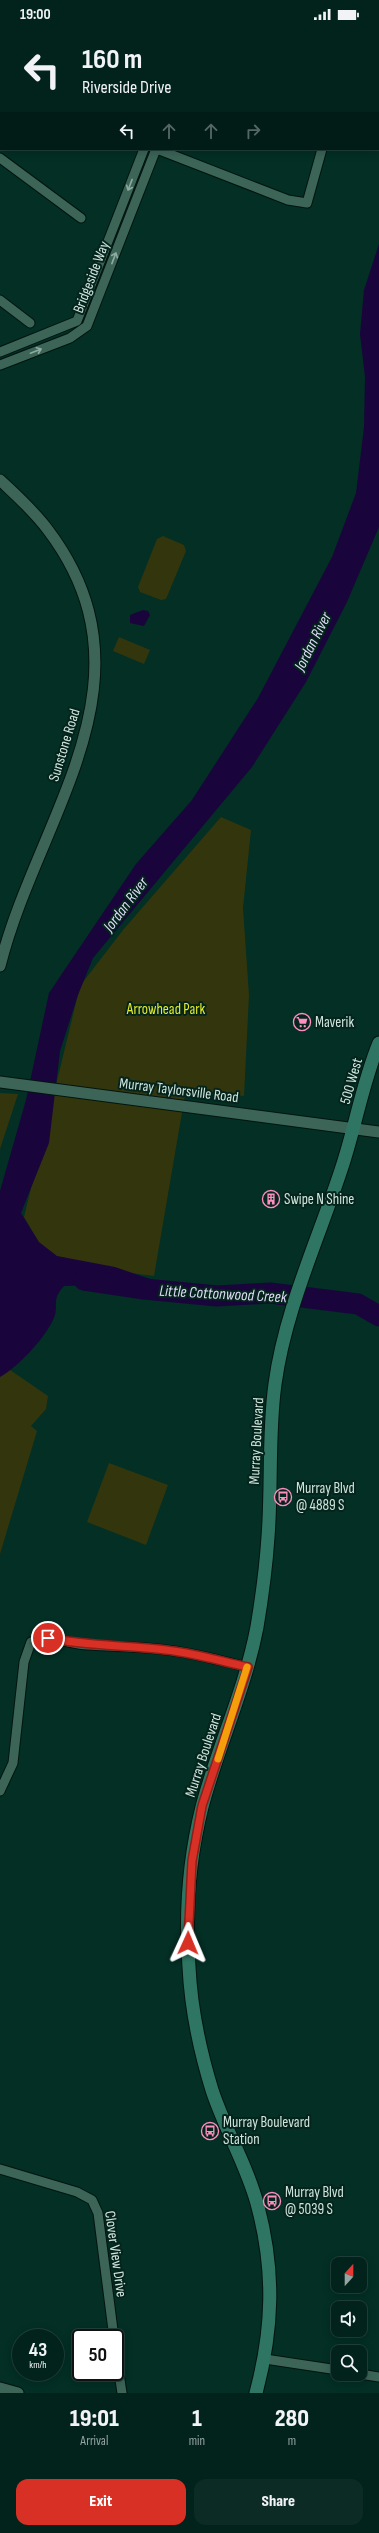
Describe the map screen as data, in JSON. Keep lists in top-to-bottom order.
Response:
{
  "streets": {
    "main road": ["500 West", "Murray Boulevard"],
    "street": [
      "Bridgeside Way",
      "Sunstone Road",
      "Murray Taylorsville Road",
      "Clover View Drive"
    ]
  },
  "crossings": [
    ["500 West", "Murray Taylorsville Road"],
    ["500 West", "Murray Boulevard"],
    ["Murray Taylorsville Road", "Murray Boulevard"]
  ],
  "water": ["Jordan River", "Little Cottonwood Creek"],
  "parks": ["Arrowhead Park"],
  "places": {
    "supermarket": ["Maverik"],
    "building": ["Swipe N Shine"],
    "bus stop": ["Murray Blvd @ 4889 S", "Murray Boulevard Station", "Murray Blvd @ 5039 S"]
  },
  "north": "top",
  "page": {
    "status": "19:00",
    "turn": ["160 m", "Riverside Drive"],
    "speed": "43 km/h",
    "limit": "50",
    "eta": [
      "19:01",
      "Arrival",
      "1",
      "min",
      "280",
      "m"
    ],
    "buttons": ["Exit", "Share"]
  }
}
